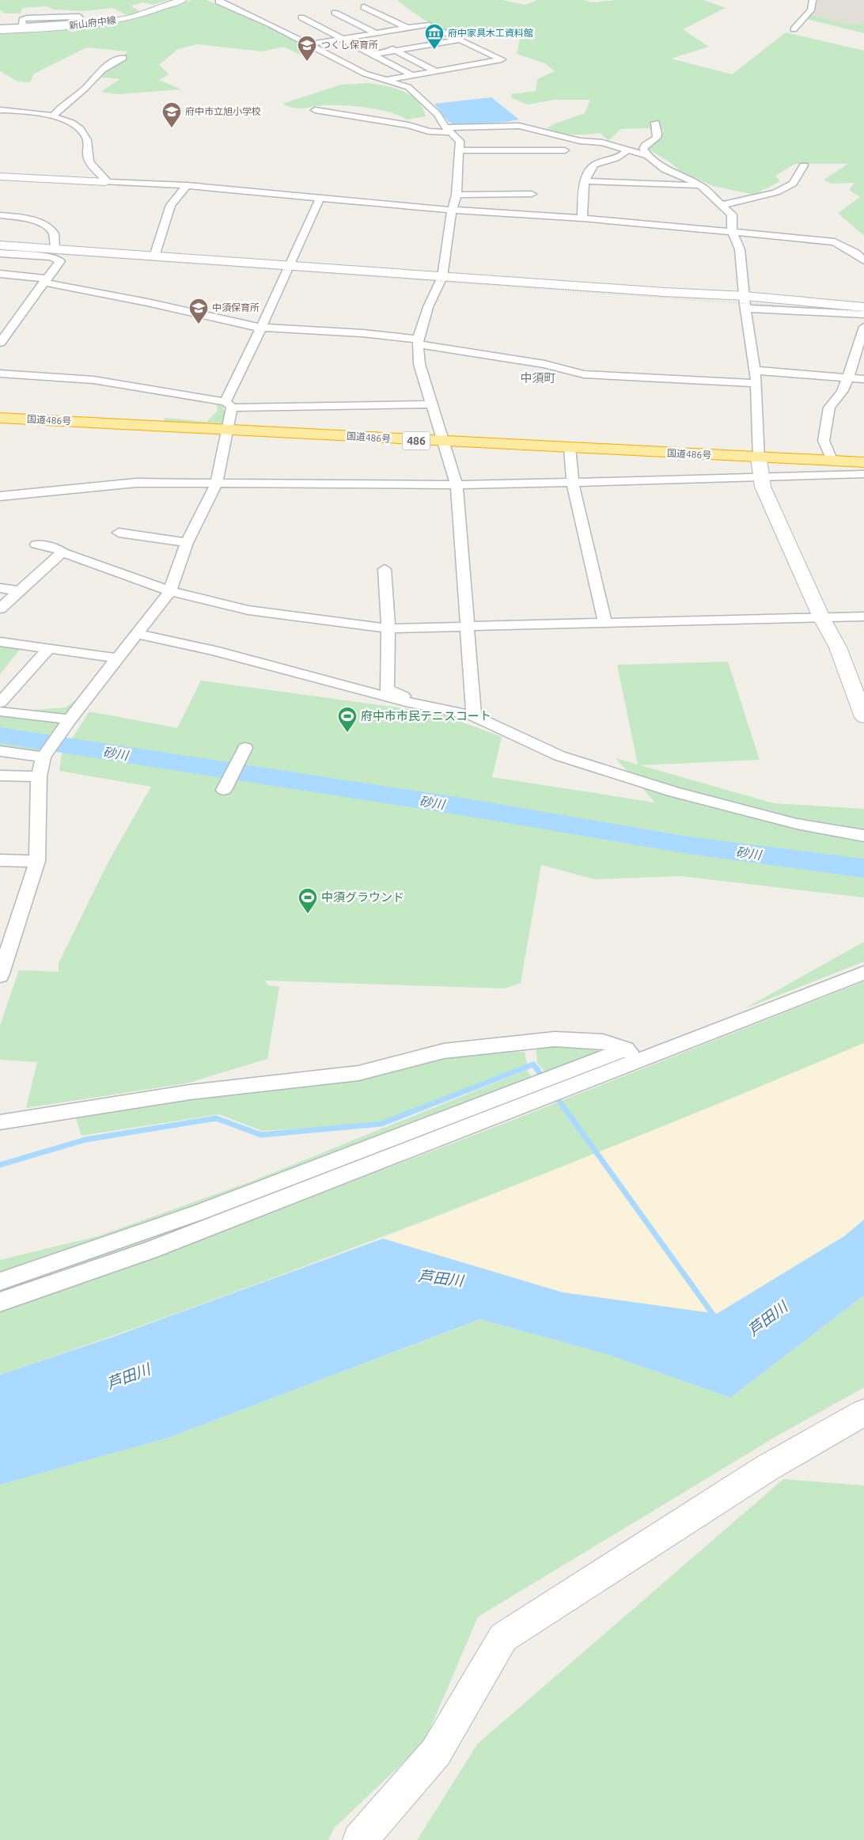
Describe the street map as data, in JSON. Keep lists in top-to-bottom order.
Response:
{
  "streets": {
    "highway": ["国道486号", "486"],
    "street": ["新山府中線"]
  },
  "districts": ["中須町"],
  "water": ["砂川", "芦田川"],
  "places": {
    "museum": ["府中家具木工資料館"],
    "school or university": ["つくし保育所", "府中市立旭小学校", "中須保育所"],
    "sports": ["府中市市民テニスコート", "中須グラウンド"]
  }
}
